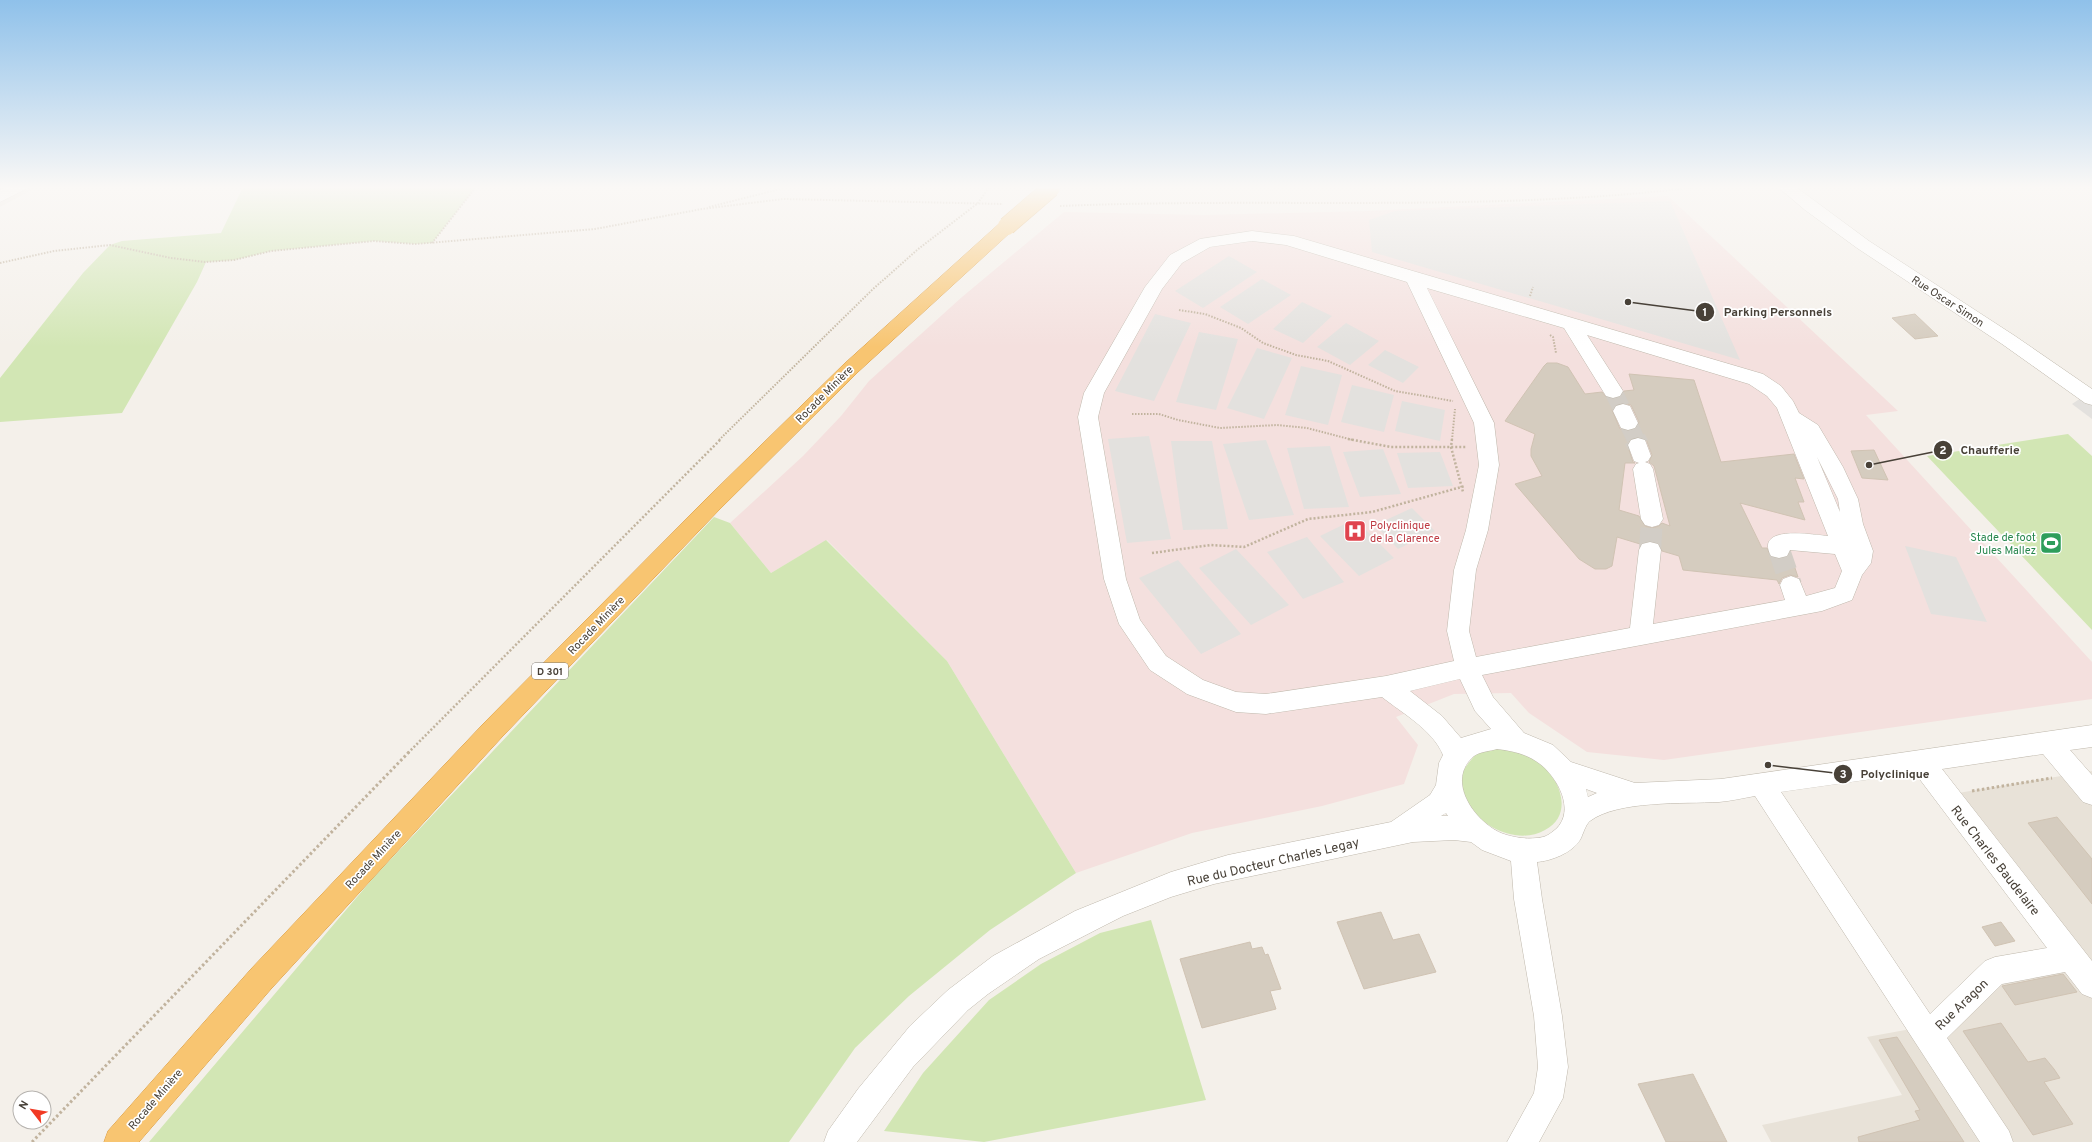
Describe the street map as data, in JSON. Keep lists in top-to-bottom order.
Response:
{
  "streets": {
    "highway": ["Rocade Minière", "D 301"],
    "street": [
      "Rue Oscar Simon",
      "Rue Charles Baudelaire",
      "Rue du Docteur Charles Legay",
      "Rue Aragon"
    ]
  },
  "crossings": [
    ["Rue Charles Baudelaire", "Rue Aragon"]
  ],
  "places": {
    "other": ["Parking Personnels", "Chaufferie", "Polyclinique"],
    "hospital": ["Polyclinique de la Clarence"],
    "sports": ["Stade de foot Jules Mallez"]
  },
  "north": "top left"
}
